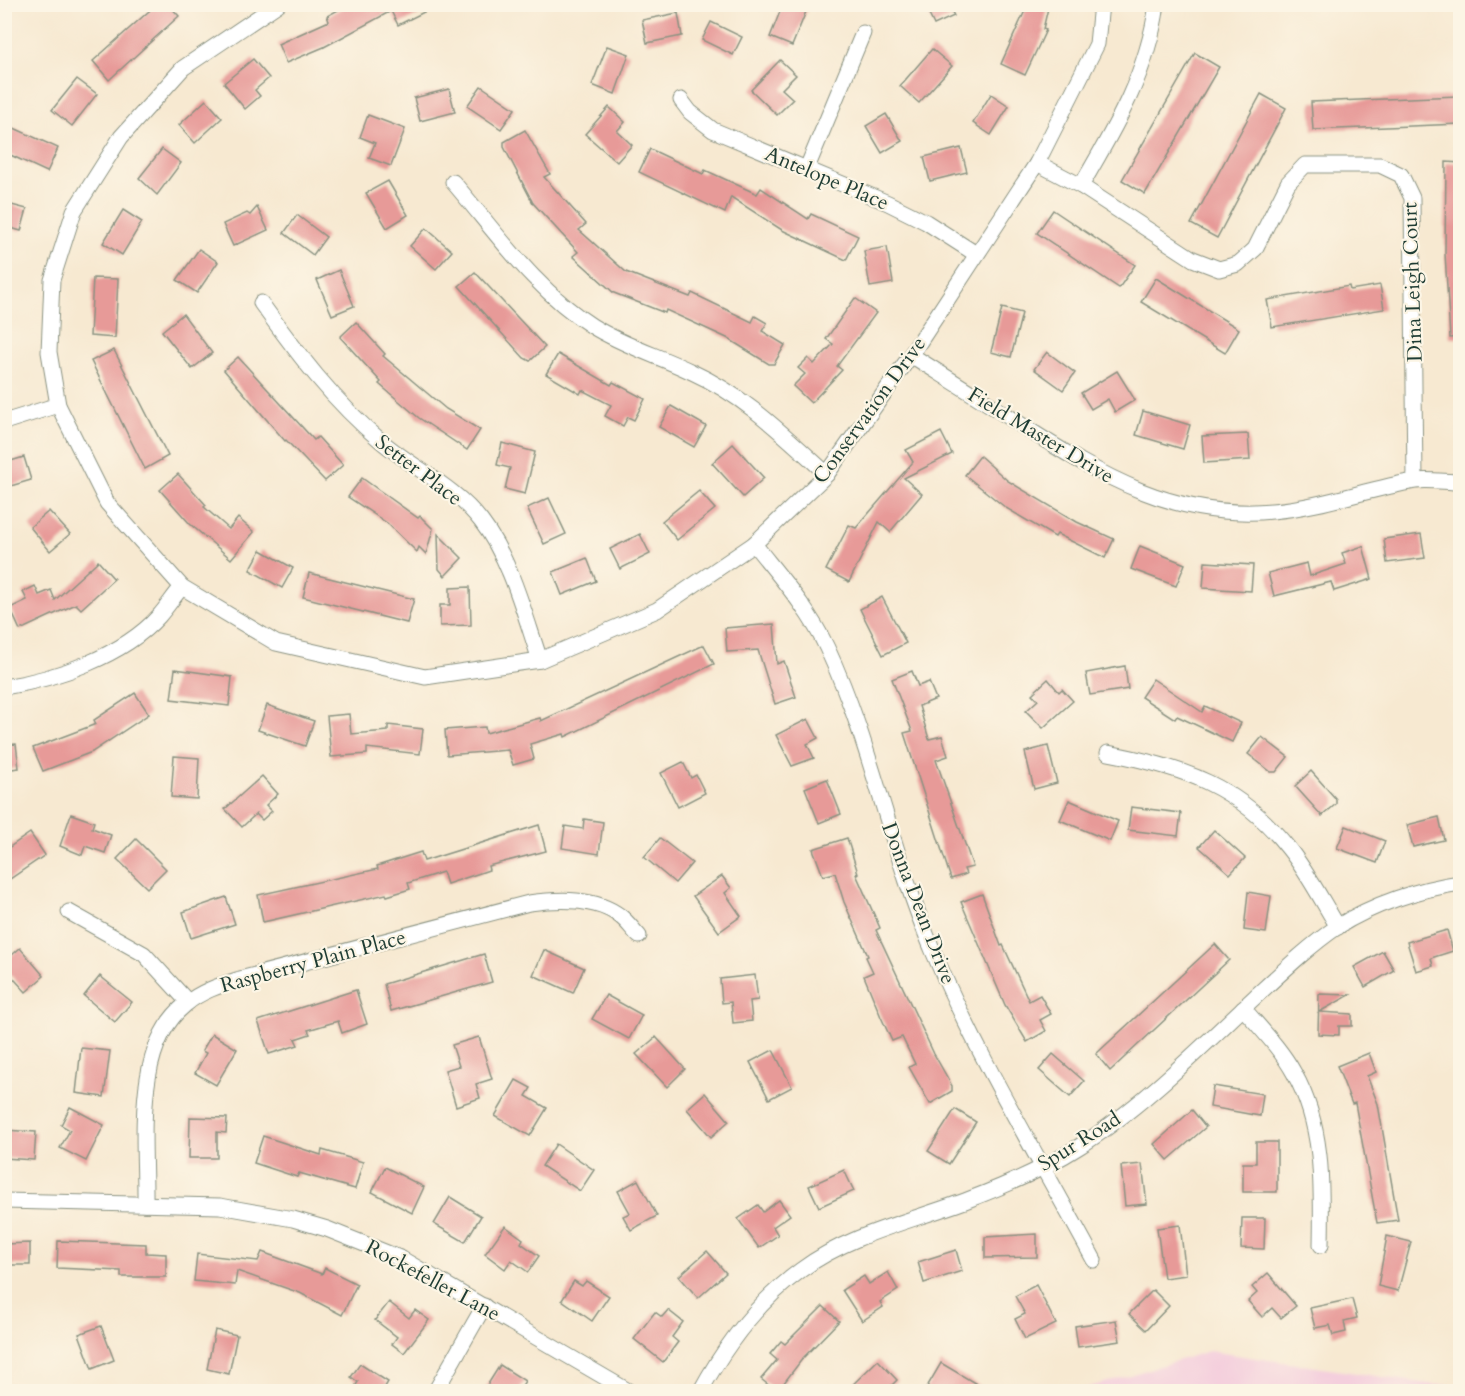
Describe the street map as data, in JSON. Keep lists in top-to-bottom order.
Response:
{
  "streets": {
    "street": [
      "Antelope Place",
      "Dina Leigh Court",
      "Conservation Drive",
      "Field Master Drive",
      "Setter Place",
      "Donna Dean Drive",
      "Raspberry Plain Place",
      "Spur Road",
      "Rockefeller Lane"
    ]
  },
  "crossings": [
    ["Antelope Place", "Conservation Drive"],
    ["Dina Leigh Court", "Conservation Drive"],
    ["Dina Leigh Court", "Field Master Drive"],
    ["Conservation Drive", "Field Master Drive"],
    ["Conservation Drive", "Setter Place"],
    ["Conservation Drive", "Donna Dean Drive"],
    ["Donna Dean Drive", "Spur Road"],
    ["Raspberry Plain Place", "Rockefeller Lane"]
  ]
}
